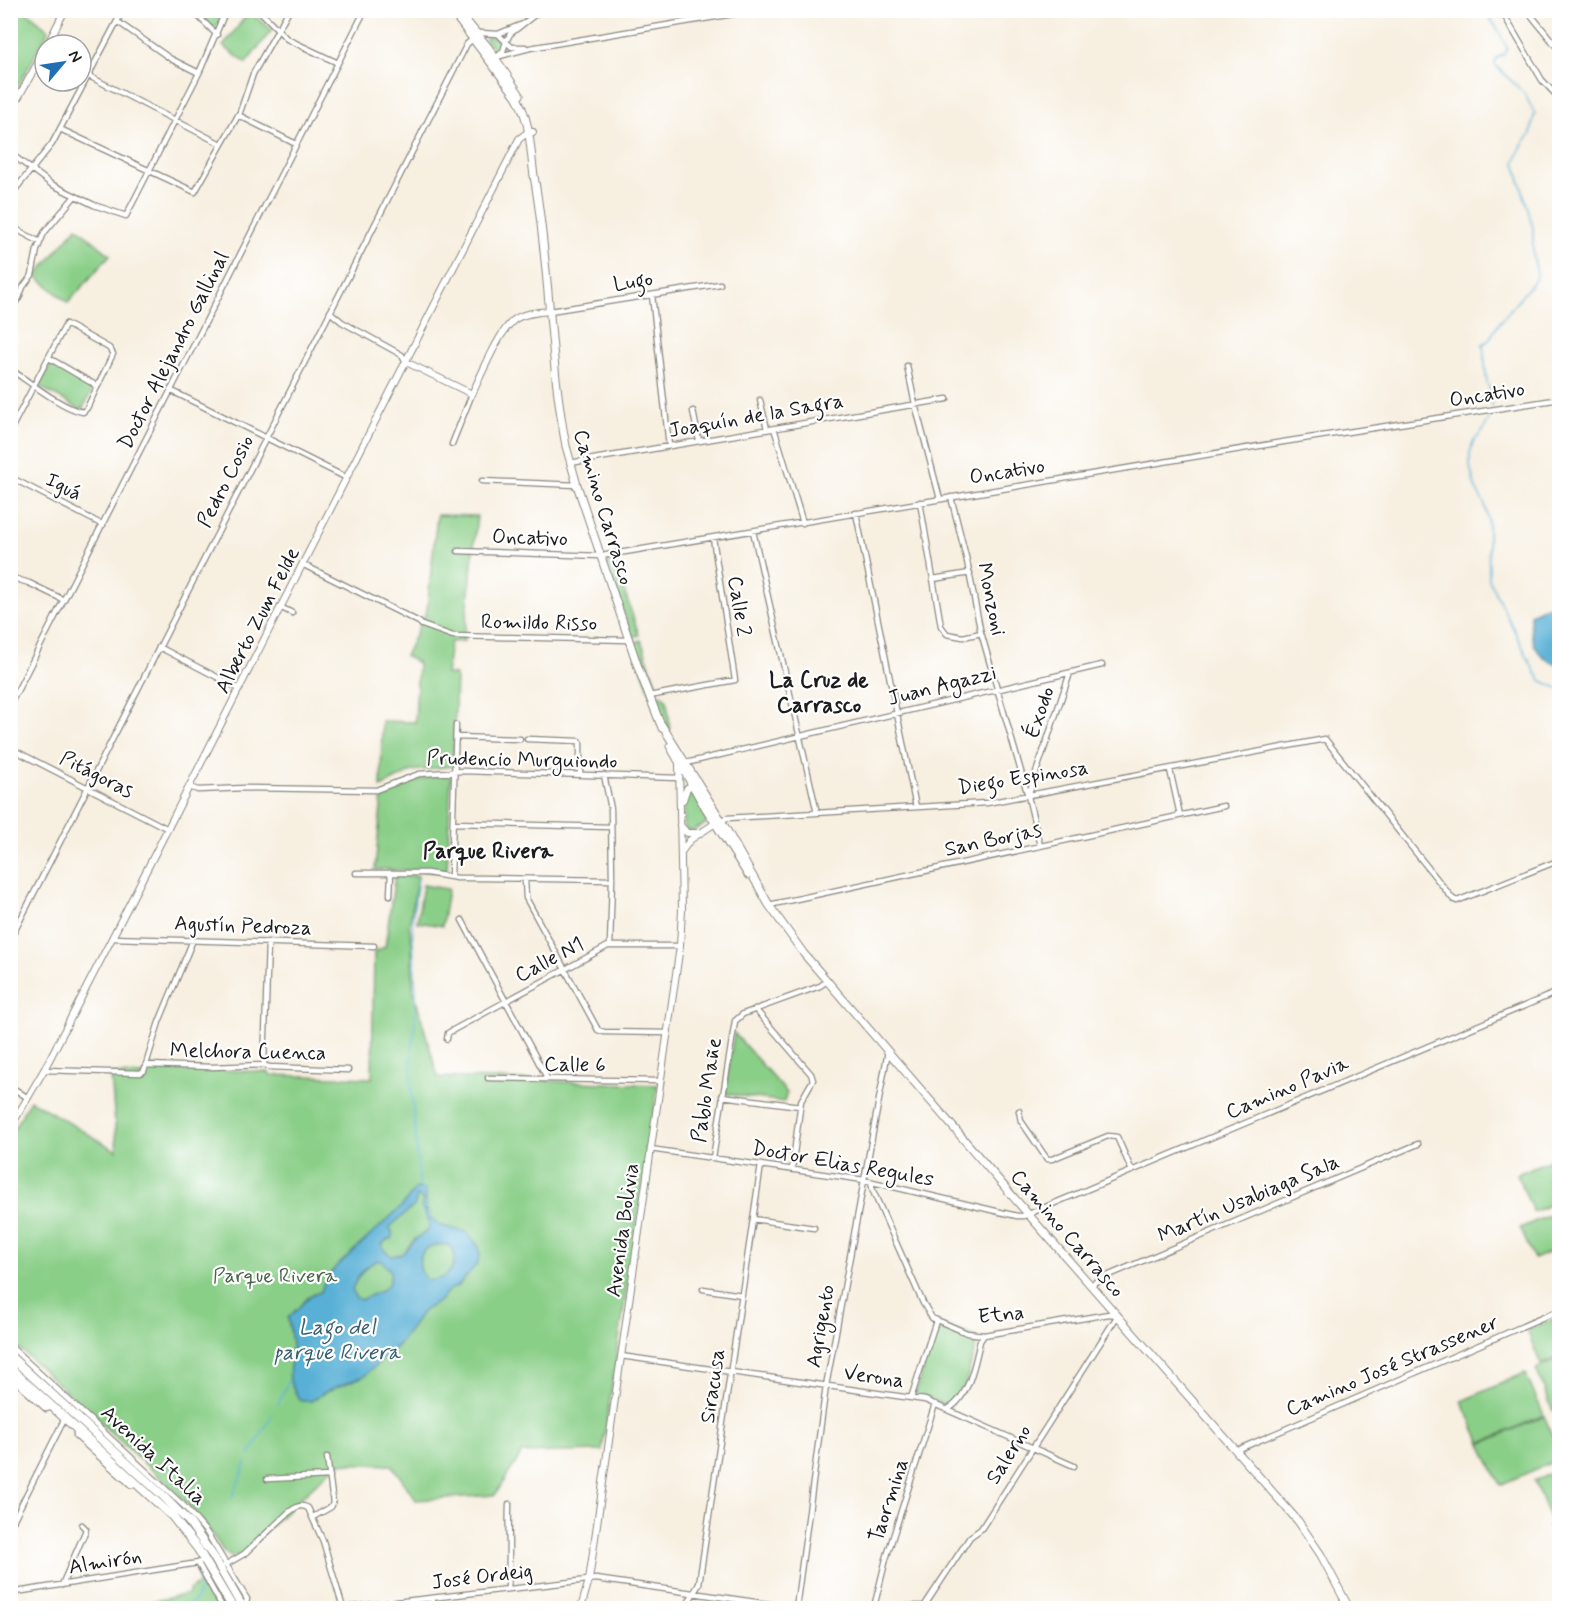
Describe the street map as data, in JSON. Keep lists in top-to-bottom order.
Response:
{
  "streets": {
    "main road": ["Camino Carrasco", "Avenida Italia"],
    "street": [
      "Lugo",
      "Doctor Alejandro Gallinal",
      "Oncativo",
      "Joaquín de la Sagra",
      "Pedro Cosio",
      "Iguá",
      "Monzoni",
      "Calle 2",
      "Alberto Zum Felde",
      "Romildo Risso",
      "Juan Agazzi",
      "Éxodo",
      "Prudencio Murguiondo",
      "Pitágoras",
      "Diego Espinosa",
      "San Borjas",
      "Agustín Pedroza",
      "Calle N1",
      "Melchora Cuenca",
      "Calle 6",
      "Camino Pavia",
      "Pablo Mañe",
      "Doctor Elias Regules",
      "Martín Usabiaga Sala",
      "Avenida Bolivia",
      "Etna",
      "Agrigento",
      "Camino José Strassener",
      "Verona",
      "Siracusa",
      "Salerno",
      "Taormina",
      "Almirón",
      "José Ordeig"
    ]
  },
  "crossings": [
    ["Lugo", "Camino Carrasco"],
    ["Doctor Alejandro Gallinal", "Iguá"],
    ["Oncativo", "Camino Carrasco"],
    ["Oncativo", "Monzoni"],
    ["Oncativo", "Calle 2"],
    ["Joaquín de la Sagra", "Camino Carrasco"],
    ["Pedro Cosio", "Camino Carrasco"],
    ["Pedro Cosio", "Pitágoras"],
    ["Camino Carrasco", "Calle 2"],
    ["Camino Carrasco", "Alberto Zum Felde"],
    ["Camino Carrasco", "Romildo Risso"],
    ["Camino Carrasco", "Juan Agazzi"],
    ["Camino Carrasco", "Diego Espinosa"],
    ["Camino Carrasco", "San Borjas"],
    ["Camino Carrasco", "Camino Pavia"],
    ["Camino Carrasco", "Pablo Mañe"],
    ["Camino Carrasco", "Doctor Elias Regules"],
    ["Camino Carrasco", "Martín Usabiaga Sala"],
    ["Camino Carrasco", "Avenida Bolivia"],
    ["Camino Carrasco", "Etna"],
    ["Camino Carrasco", "Agrigento"],
    ["Camino Carrasco", "Camino José Strassener"],
    ["Camino Carrasco", "Salerno"],
    ["Monzoni", "Juan Agazzi"],
    ["Monzoni", "Éxodo"],
    ["Monzoni", "Diego Espinosa"],
    ["Monzoni", "San Borjas"],
    ["Alberto Zum Felde", "Romildo Risso"],
    ["Alberto Zum Felde", "Prudencio Murguiondo"],
    ["Alberto Zum Felde", "Pitágoras"],
    ["Alberto Zum Felde", "Agustín Pedroza"],
    ["Alberto Zum Felde", "Melchora Cuenca"],
    ["Juan Agazzi", "Éxodo"],
    ["Juan Agazzi", "Avenida Bolivia"],
    ["Éxodo", "Diego Espinosa"],
    ["Prudencio Murguiondo", "Avenida Bolivia"],
    ["Calle N1", "Avenida Bolivia"],
    ["Calle 6", "Avenida Bolivia"],
    ["Camino Pavia", "Doctor Elias Regules"],
    ["Pablo Mañe", "Doctor Elias Regules"],
    ["Doctor Elias Regules", "Avenida Bolivia"],
    ["Doctor Elias Regules", "Agrigento"],
    ["Doctor Elias Regules", "Siracusa"],
    ["Avenida Bolivia", "Verona"],
    ["Avenida Bolivia", "José Ordeig"],
    ["Etna", "Salerno"],
    ["Agrigento", "Verona"],
    ["Agrigento", "José Ordeig"],
    ["Verona", "Siracusa"],
    ["Verona", "Salerno"],
    ["Verona", "Taormina"],
    ["Siracusa", "José Ordeig"],
    ["Salerno", "José Ordeig"],
    ["Avenida Italia", "Almirón"],
    ["Taormina", "José Ordeig"]
  ],
  "districts": ["La Cruz de Carrasco", "Parque Rivera"],
  "water": ["Lago del parque Rivera"],
  "parks": ["Parque Rivera"],
  "north": "top right"
}
